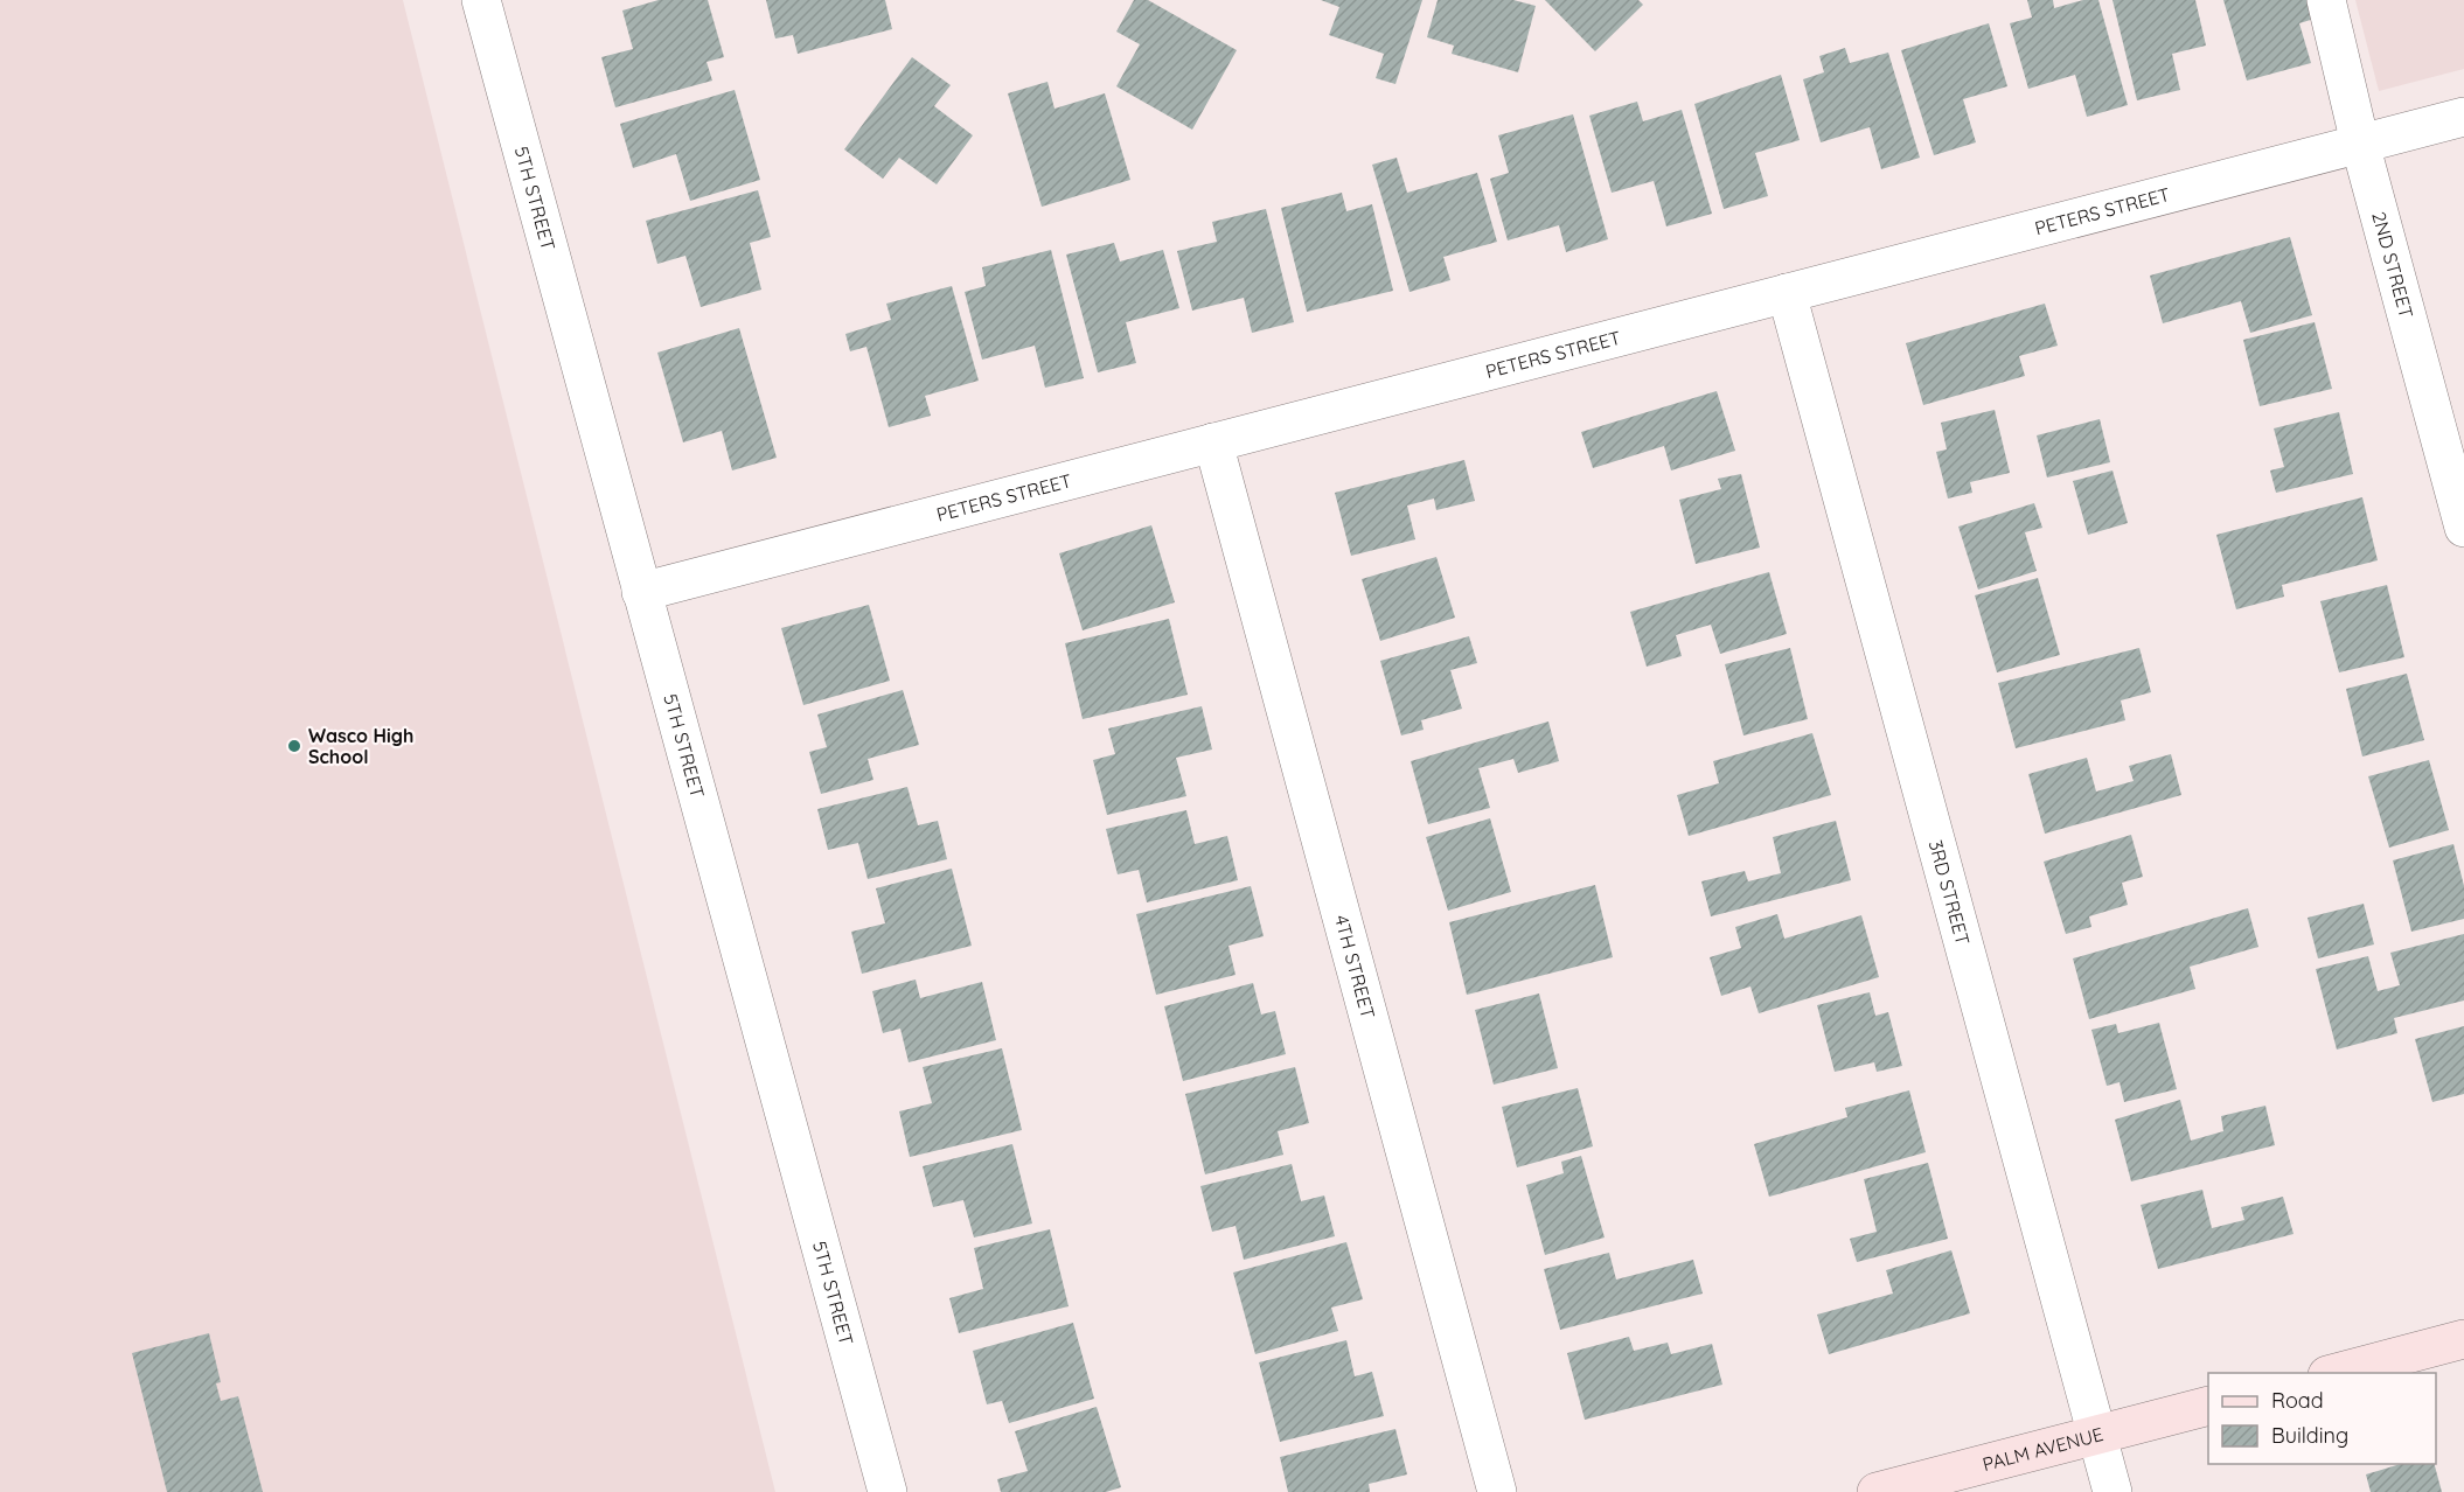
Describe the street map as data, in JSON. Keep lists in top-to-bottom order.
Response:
{
  "streets": {
    "main road": ["PALM AVENUE"],
    "street": [
      "5TH STREET",
      "PETERS STREET",
      "2ND STREET",
      "3RD STREET",
      "4TH STREET"
    ]
  },
  "crossings": [
    ["5TH STREET", "PETERS STREET"],
    ["PETERS STREET", "2ND STREET"],
    ["PETERS STREET", "3RD STREET"],
    ["PETERS STREET", "4TH STREET"],
    ["3RD STREET", "PALM AVENUE"]
  ],
  "places": ["Wasco High School"],
  "legend": ["Road", "Building"]
}
